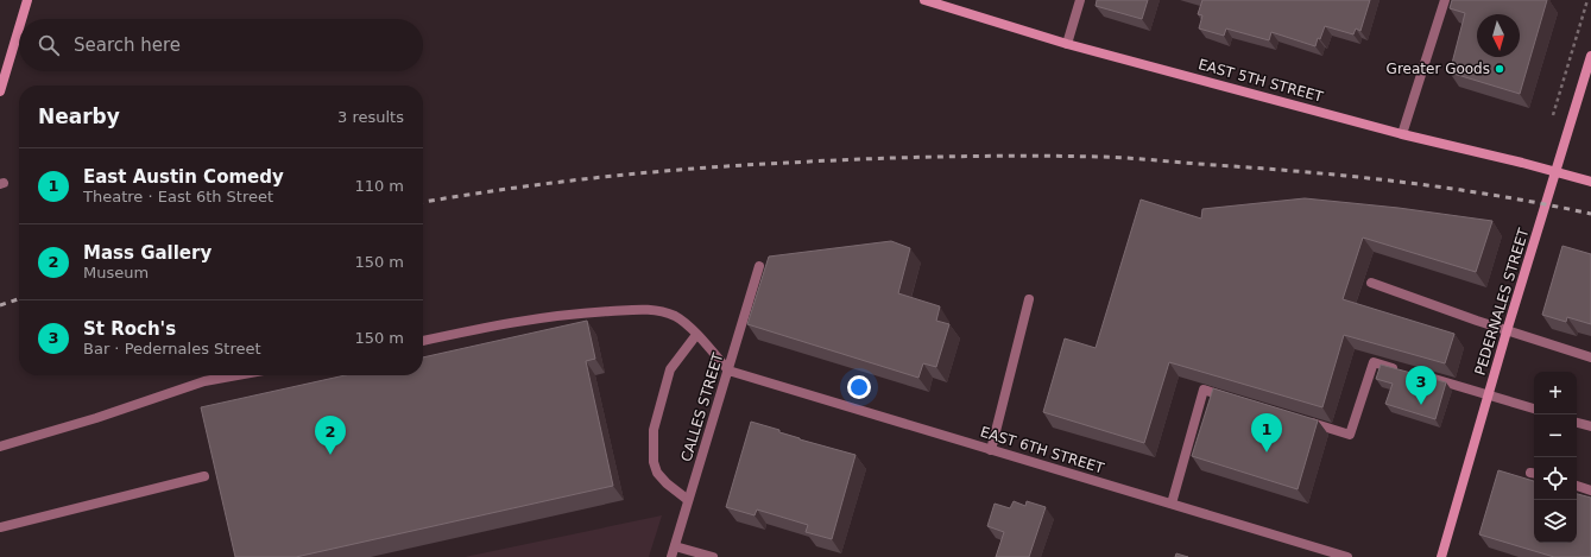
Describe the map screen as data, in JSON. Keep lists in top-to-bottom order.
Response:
{
  "streets": {
    "street": [
      "EAST 5TH STREET",
      "PEDERNALES STREET",
      "CALLES STREET",
      "EAST 6TH STREET"
    ]
  },
  "crossings": [
    ["EAST 5TH STREET", "PEDERNALES STREET"],
    ["CALLES STREET", "EAST 6TH STREET"]
  ],
  "places": ["Greater Goods"],
  "north": "bottom",
  "page": {
    "search": "Search here",
    "heading": ["Nearby", "3 results"],
    "list": [
      {
        "mark": "1",
        "name": "East Austin Comedy",
        "note": "Theatre · East 6th Street",
        "value": "110 m"
      },
      {
        "mark": "2",
        "name": "Mass Gallery",
        "note": "Museum",
        "value": "150 m"
      },
      {
        "mark": "3",
        "name": "St Roch's",
        "note": "Bar · Pedernales Street",
        "value": "150 m"
      }
    ],
    "pins": ["3", "1", "2"],
    "map_buttons": ["+", "−"]
  }
}
